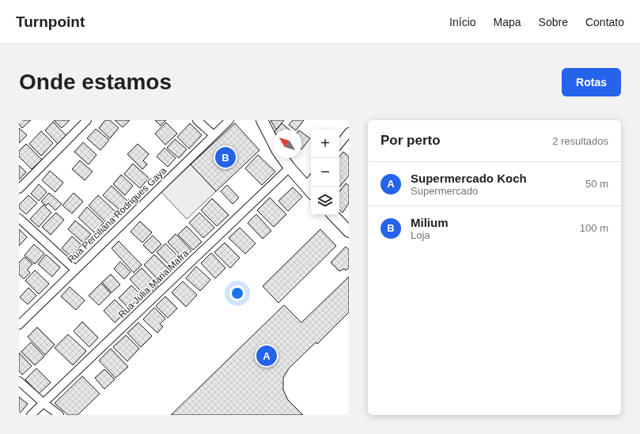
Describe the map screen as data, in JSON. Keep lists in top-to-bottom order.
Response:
{
  "streets": {
    "street": ["Rua Perciliana Rodrigues Gaya", "Rua Júlia Maria Mafra"]
  },
  "north": "top left",
  "page": {
    "header": "Turnpoint",
    "nav": [
      "Início",
      "Mapa",
      "Sobre",
      "Contato"
    ],
    "buttons": "Rotas",
    "title": "Onde estamos",
    "heading": ["Por perto", "2 resultados"],
    "map_buttons": ["+", "−"],
    "pins": ["B", "A"],
    "list": [
      {
        "mark": "A",
        "name": "Supermercado Koch",
        "note": "Supermercado",
        "value": "50 m"
      },
      {
        "mark": "B",
        "name": "Milium",
        "note": "Loja",
        "value": "100 m"
      }
    ]
  }
}
